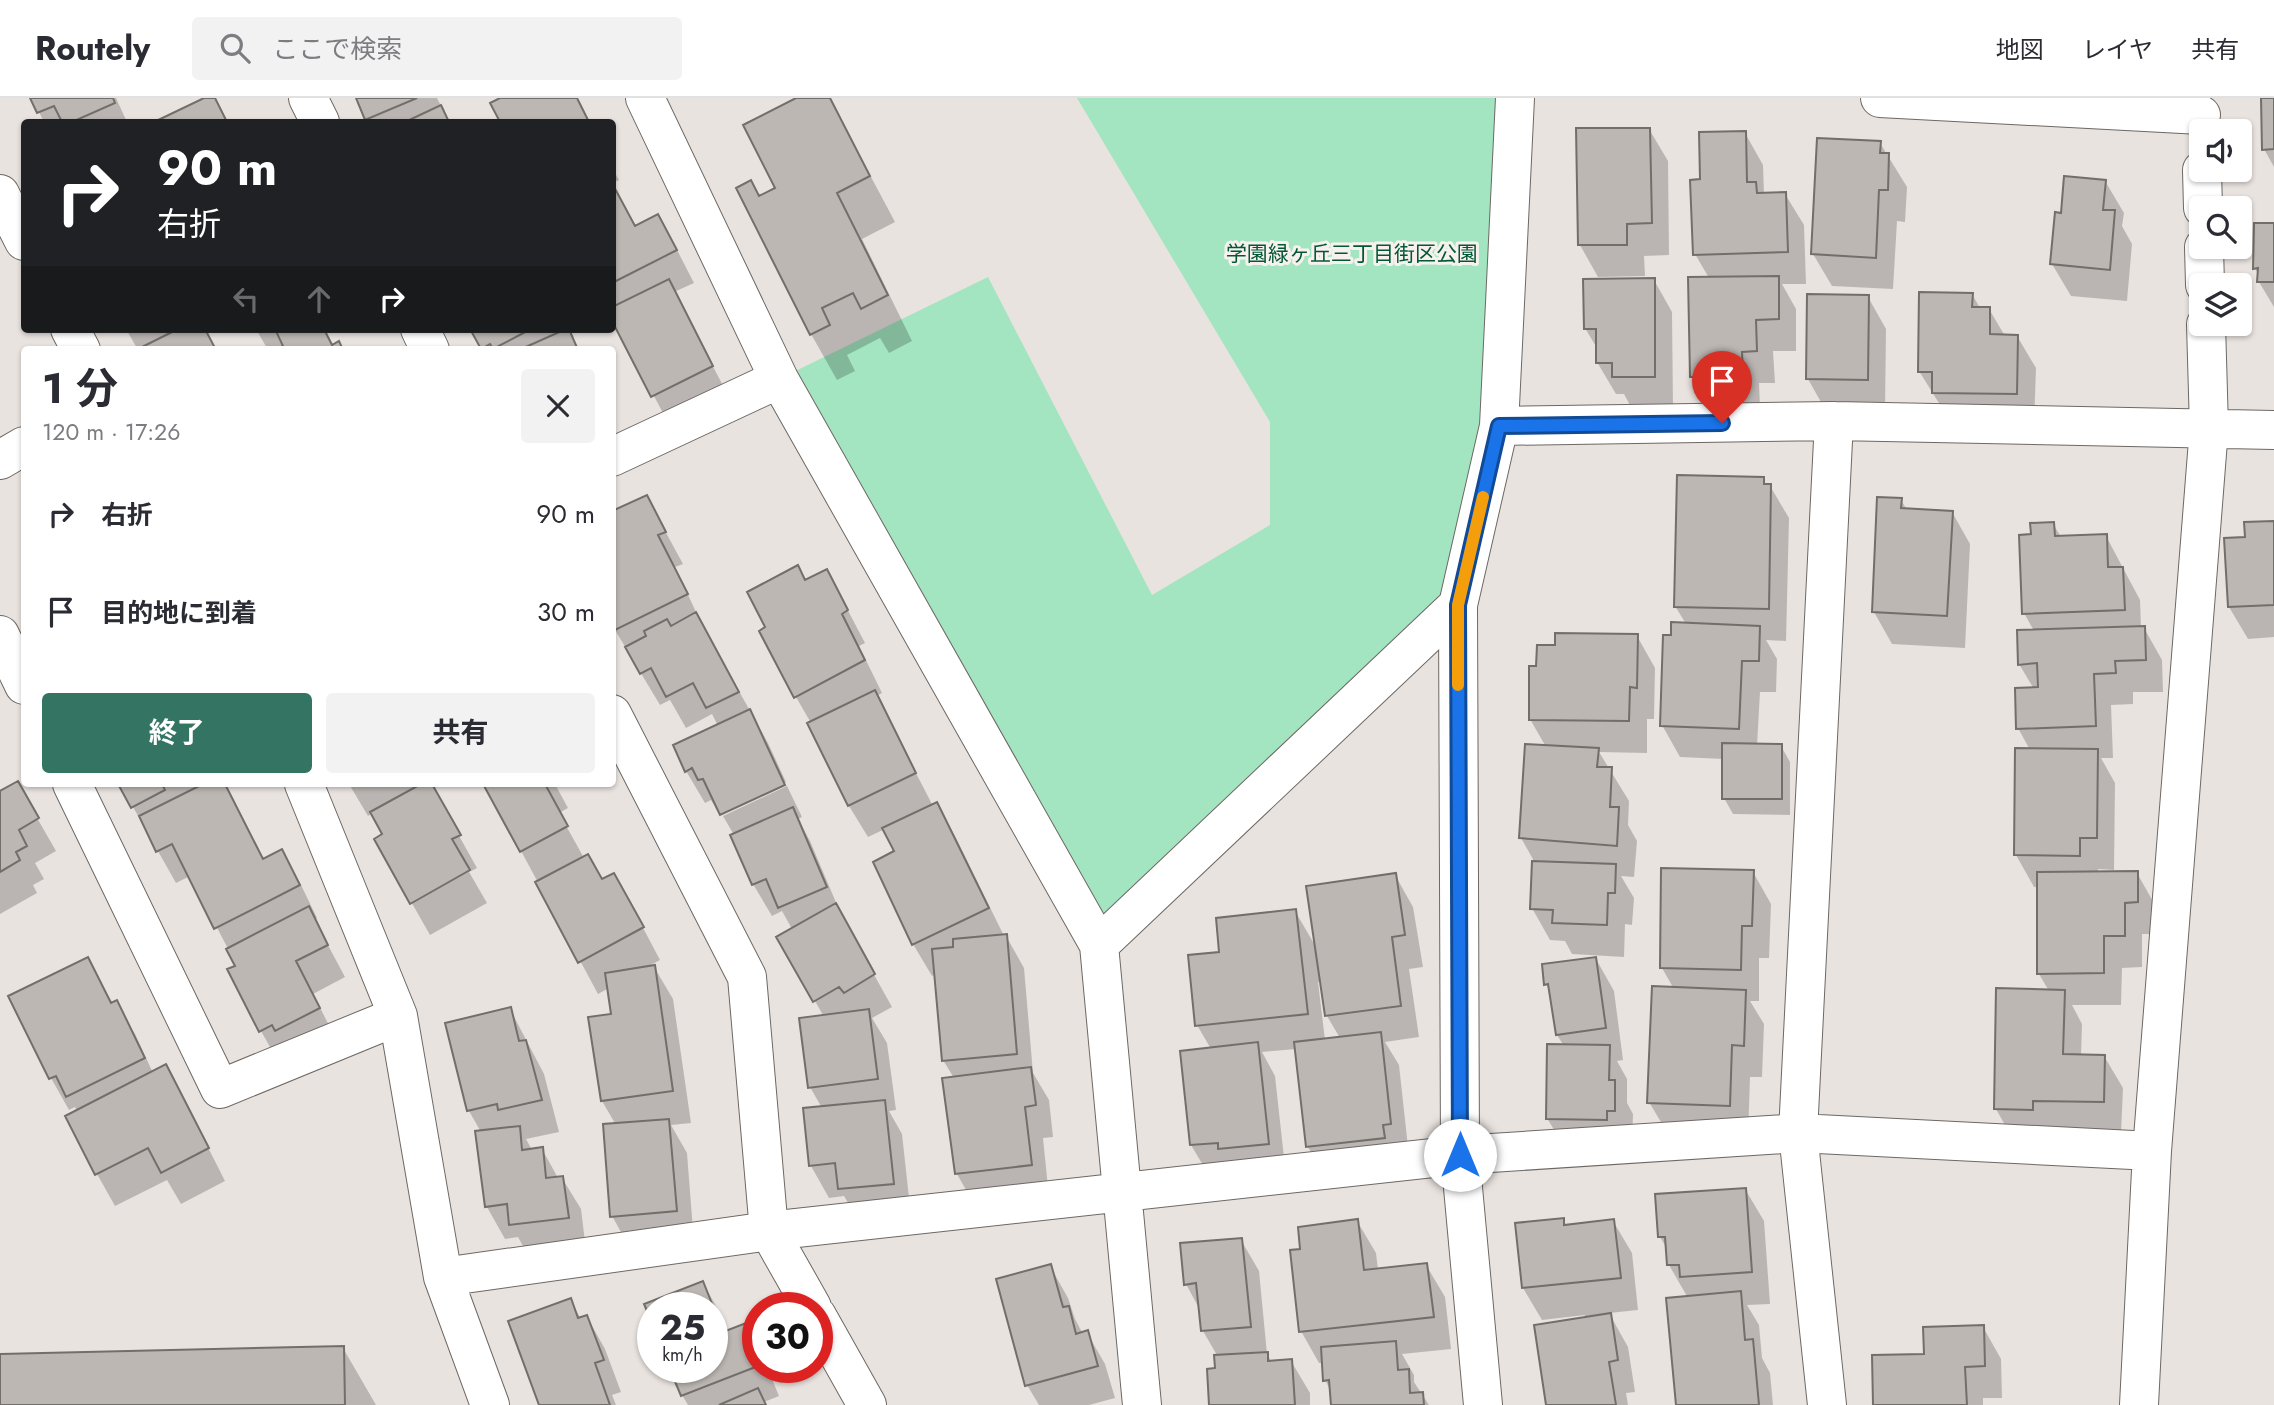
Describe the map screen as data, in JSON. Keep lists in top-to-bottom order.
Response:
{
  "parks": ["学園緑ヶ丘三丁目街区公園"],
  "page": {
    "header": "Routely",
    "search": "ここで検索",
    "nav": ["地図", "レイヤ", "共有"],
    "turn": ["90 m", "右折"],
    "heading": ["1 分", "120 m · 17:26"],
    "list": [
      {
        "name": "右折",
        "value": "90 m"
      },
      {
        "name": "目的地に到着",
        "value": "30 m"
      }
    ],
    "buttons": ["終了", "共有"],
    "speed": "25 km/h",
    "limit": "30"
  }
}
